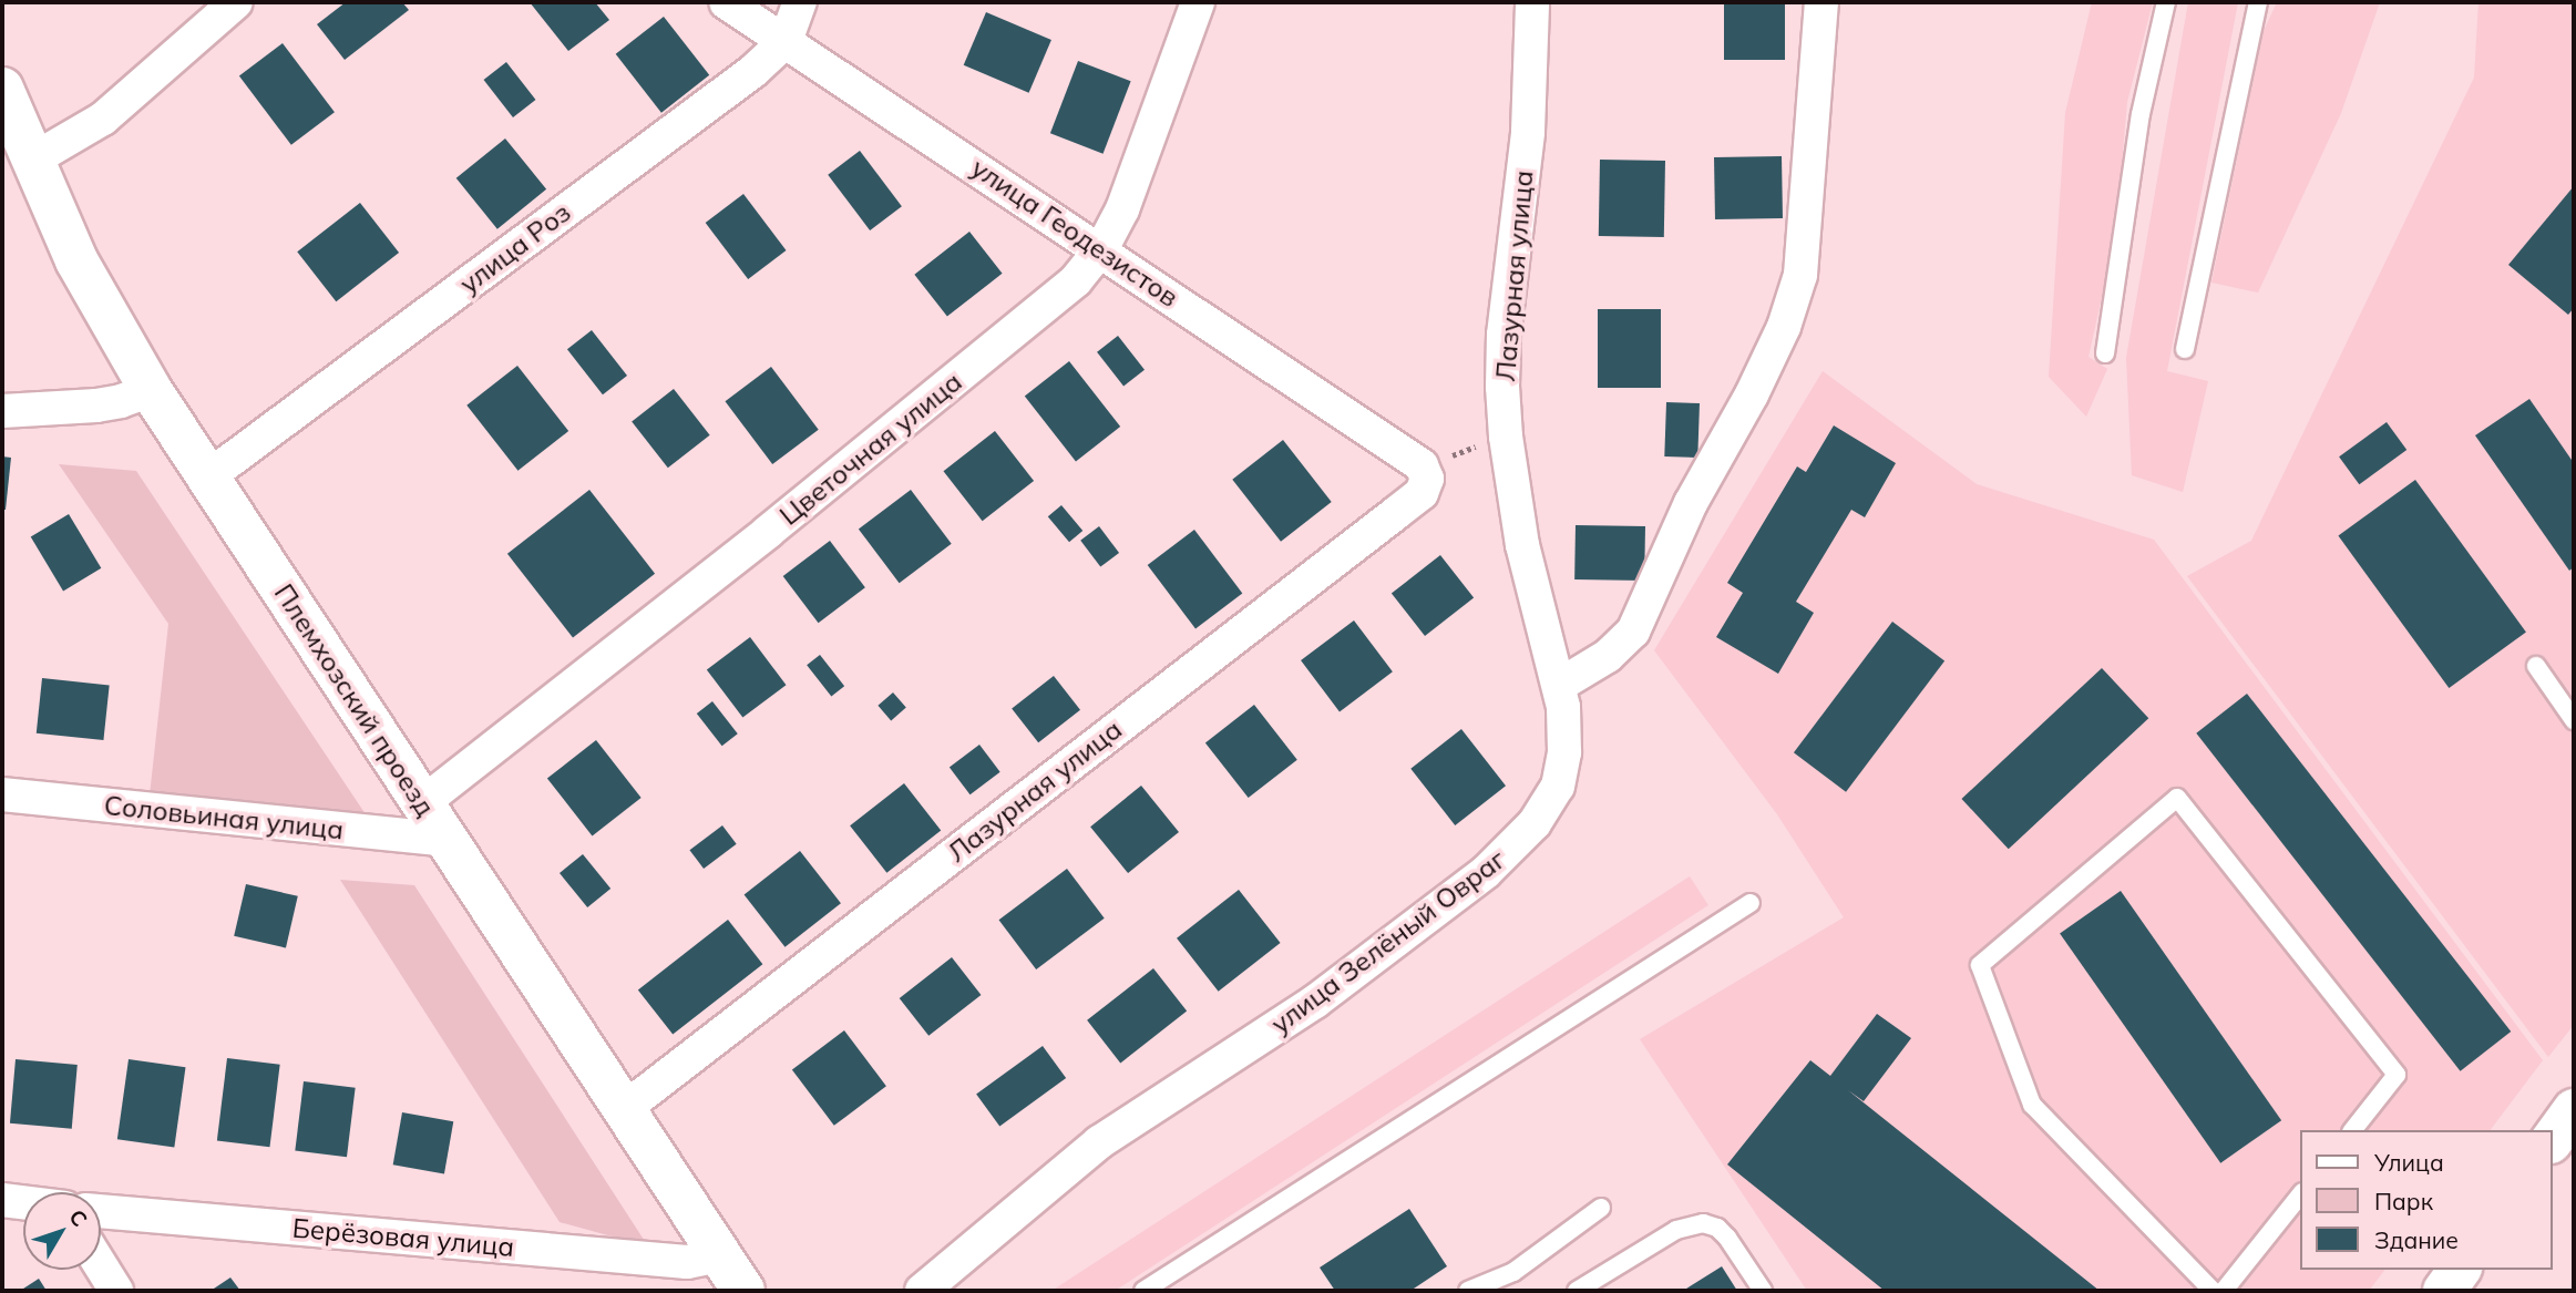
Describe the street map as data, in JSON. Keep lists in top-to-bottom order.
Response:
{
  "streets": {
    "main road": ["Племхозский проезд"],
    "street": [
      "улица Геодезистов",
      "улица Роз",
      "Лазурная улица",
      "Цветочная улица",
      "Соловьиная улица",
      "улица Зелёный Овраг",
      "Берёзовая улица"
    ]
  },
  "crossings": [
    ["улица Геодезистов", "улица Роз"],
    ["улица Геодезистов", "Лазурная улица"],
    ["улица Геодезистов", "Цветочная улица"],
    ["улица Роз", "Племхозский проезд"],
    ["Лазурная улица", "Племхозский проезд"],
    ["Лазурная улица", "улица Зелёный Овраг"],
    ["Цветочная улица", "Племхозский проезд"],
    ["Племхозский проезд", "Соловьиная улица"],
    ["Племхозский проезд", "Берёзовая улица"]
  ],
  "legend": ["Улица", "Парк", "Здание"],
  "north": "top right"
}
